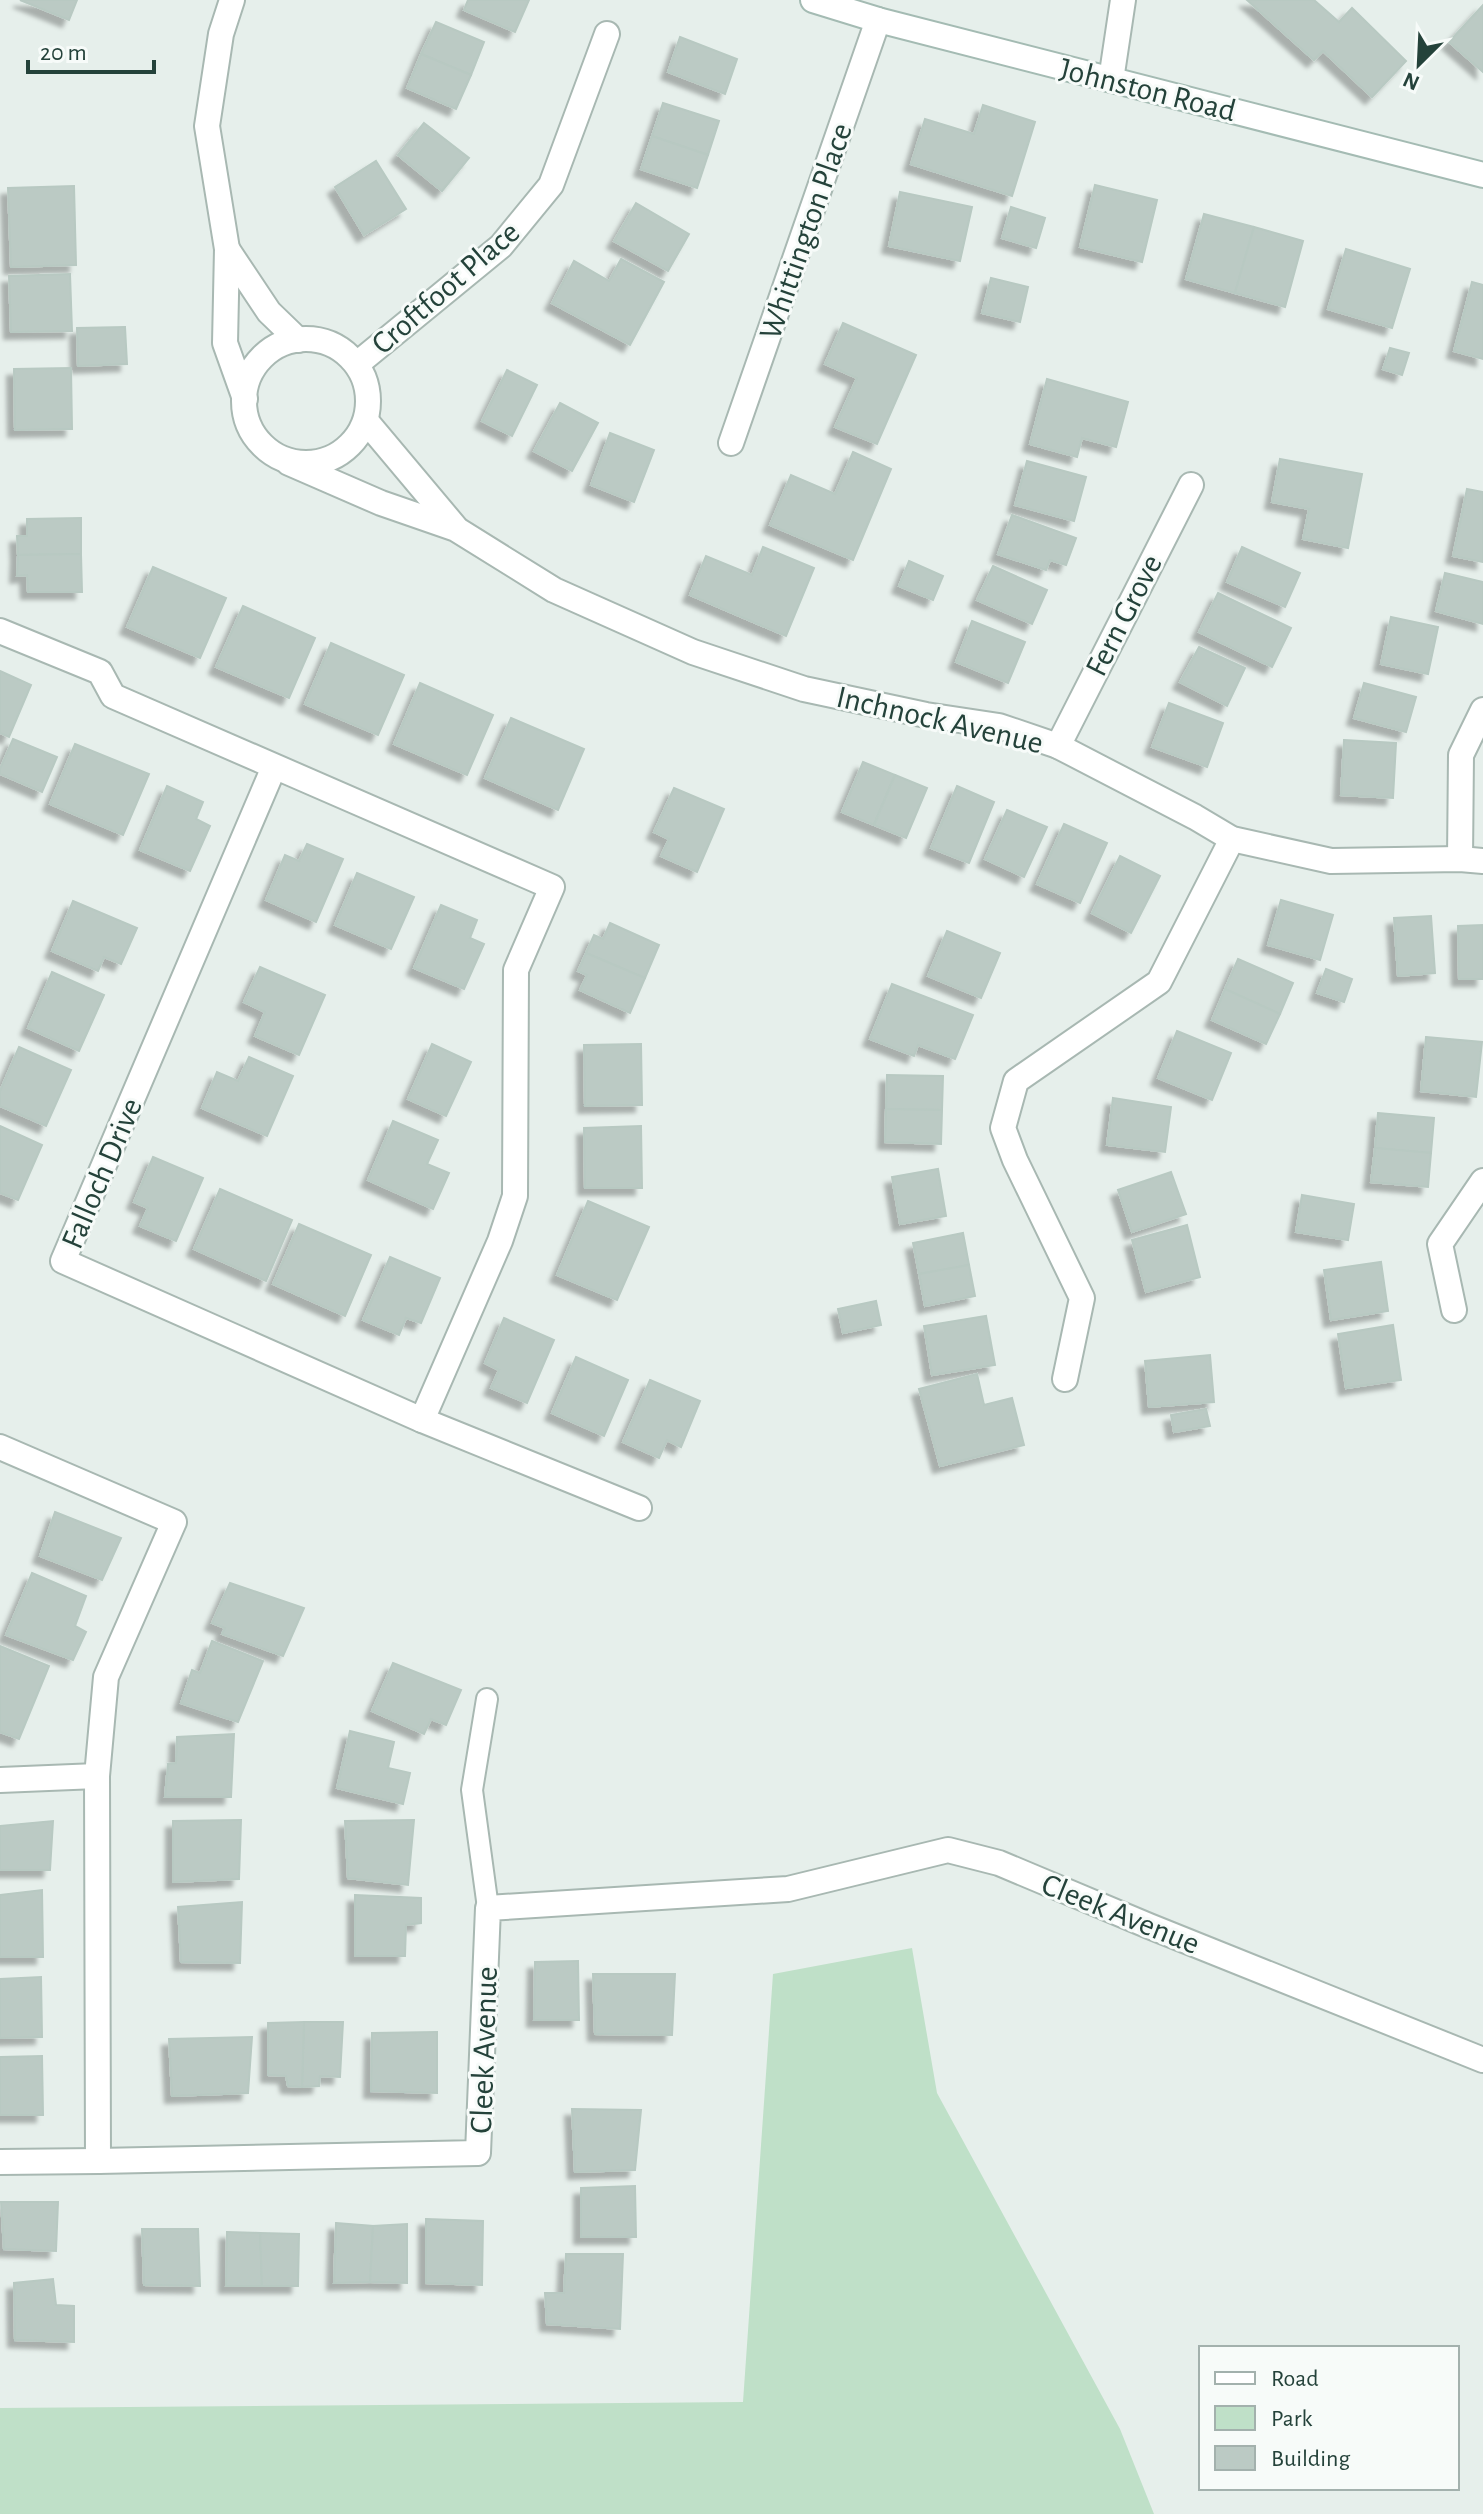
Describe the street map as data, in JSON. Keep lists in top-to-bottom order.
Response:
{
  "streets": {
    "street": [
      "Johnston Road",
      "Whittington Place",
      "Croftfoot Place",
      "Fern Grove",
      "Inchnock Avenue",
      "Falloch Drive",
      "Cleek Avenue"
    ]
  },
  "crossings": [
    ["Johnston Road", "Whittington Place"],
    ["Croftfoot Place", "Inchnock Avenue"],
    ["Fern Grove", "Inchnock Avenue"]
  ],
  "legend": ["Road", "Park", "Building"],
  "scale_bar": "20 m",
  "north": "bottom left"
}
